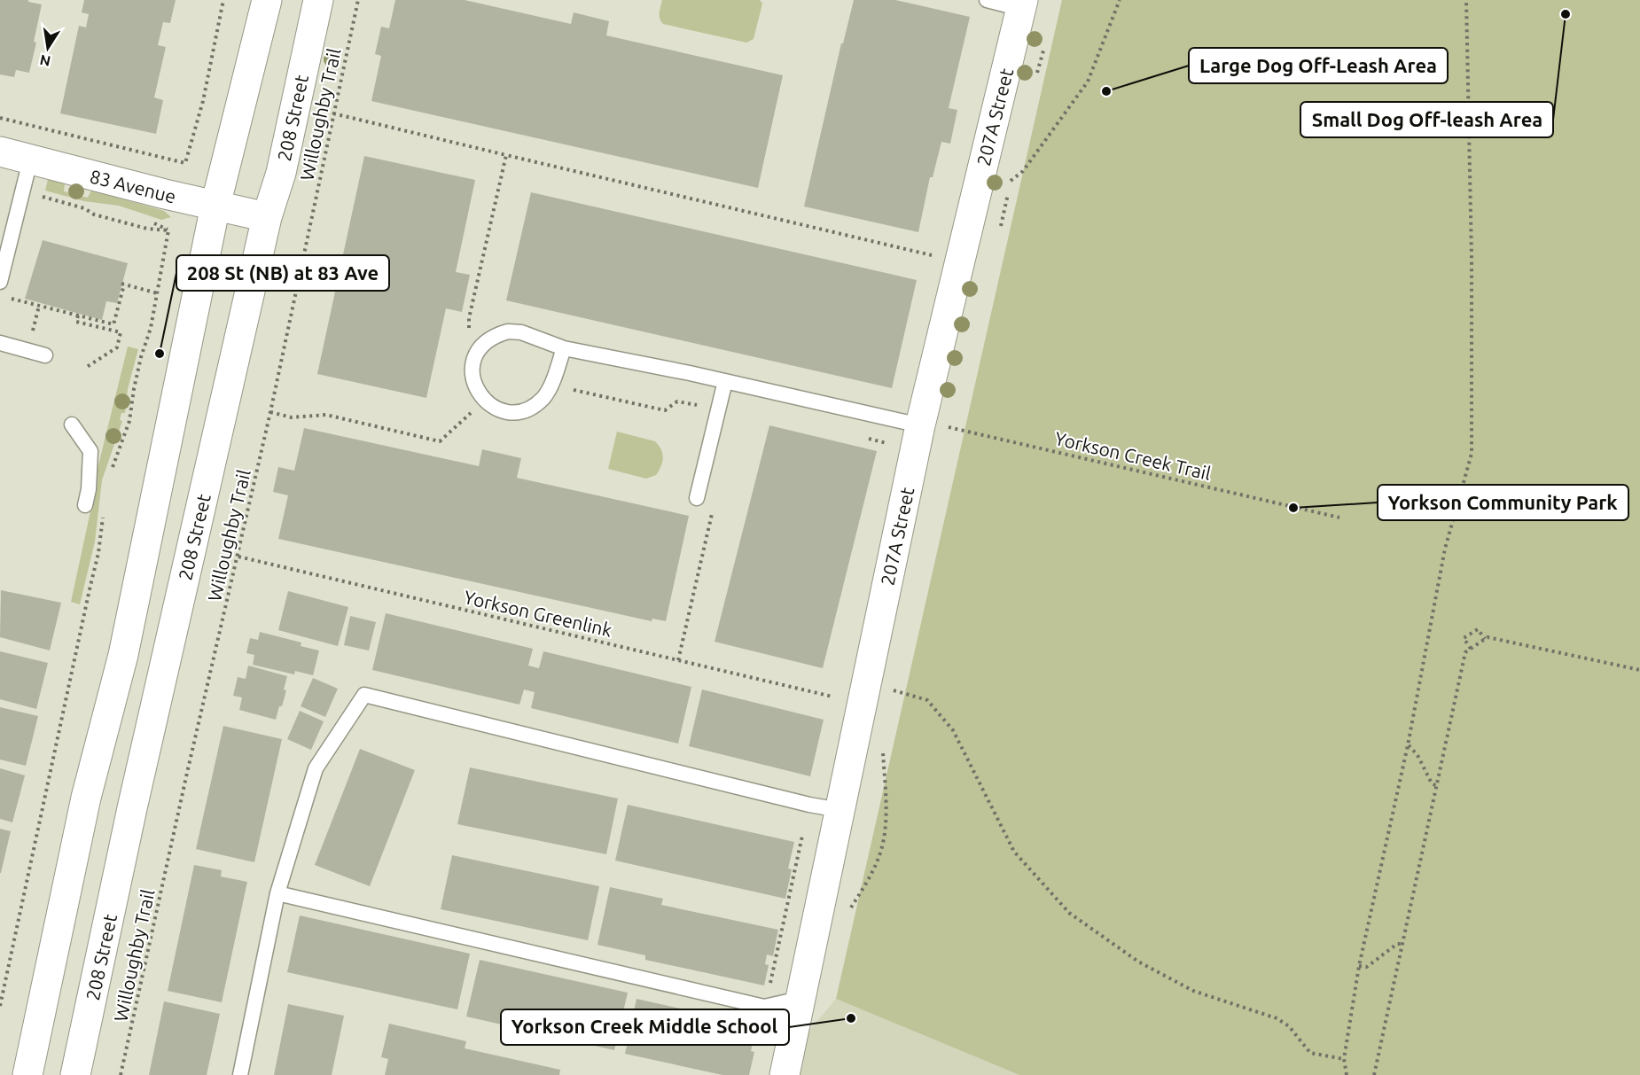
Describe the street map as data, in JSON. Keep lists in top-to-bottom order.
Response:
{
  "streets": {
    "main road": ["207A Street", "208 Street", "83 Avenue"],
    "path": ["Willoughby Trail", "Yorkson Creek Trail", "Yorkson Greenlink"]
  },
  "crossings": [
    ["Willoughby Trail", "Yorkson Greenlink"],
    ["207A Street", "Yorkson Creek Trail"],
    ["208 Street", "83 Avenue"]
  ],
  "places": [
    "Small Dog Off-leash Area",
    "Large Dog Off-Leash Area",
    "208 St (NB) at 83 Ave",
    "Yorkson Community Park",
    "Yorkson Creek Middle School"
  ],
  "north": "bottom"
}
